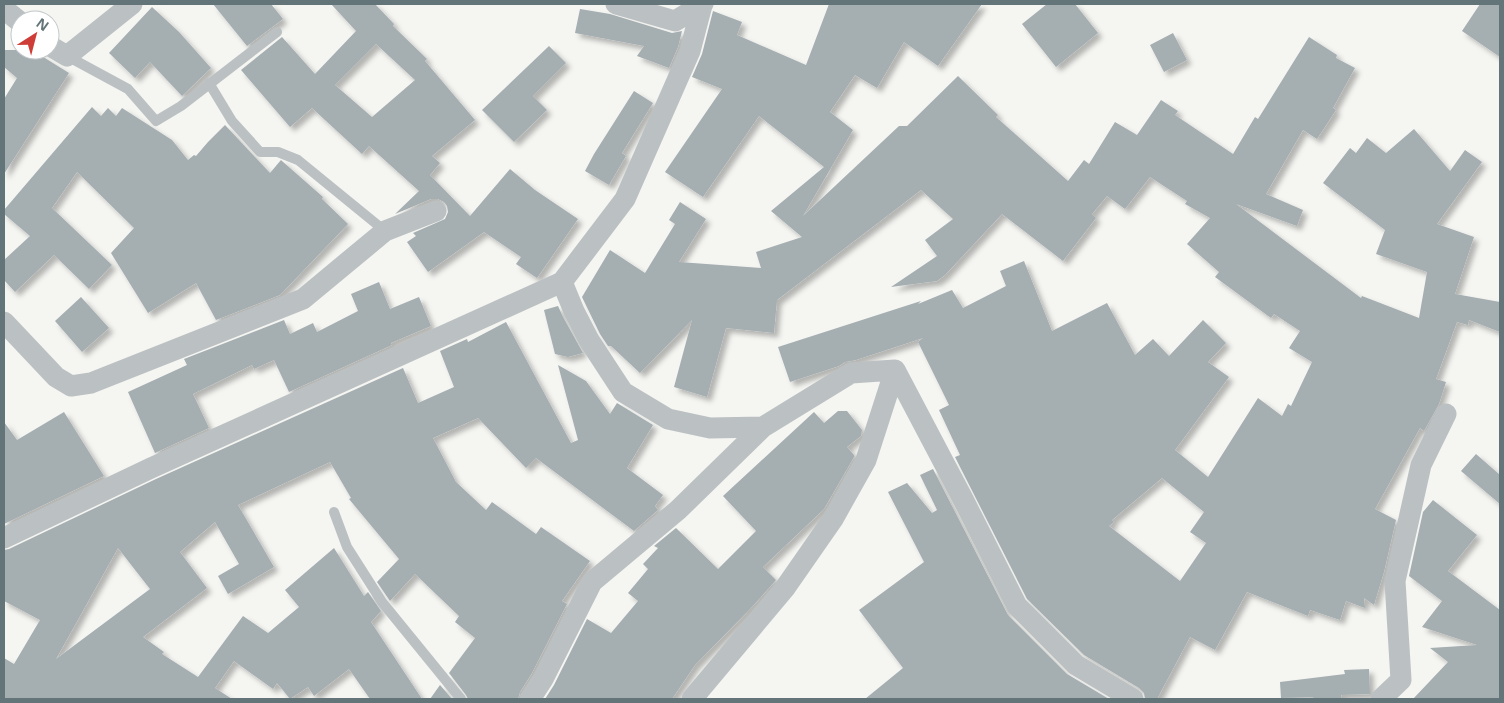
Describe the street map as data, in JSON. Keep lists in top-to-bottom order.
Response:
{
  "north": "top right"
}
